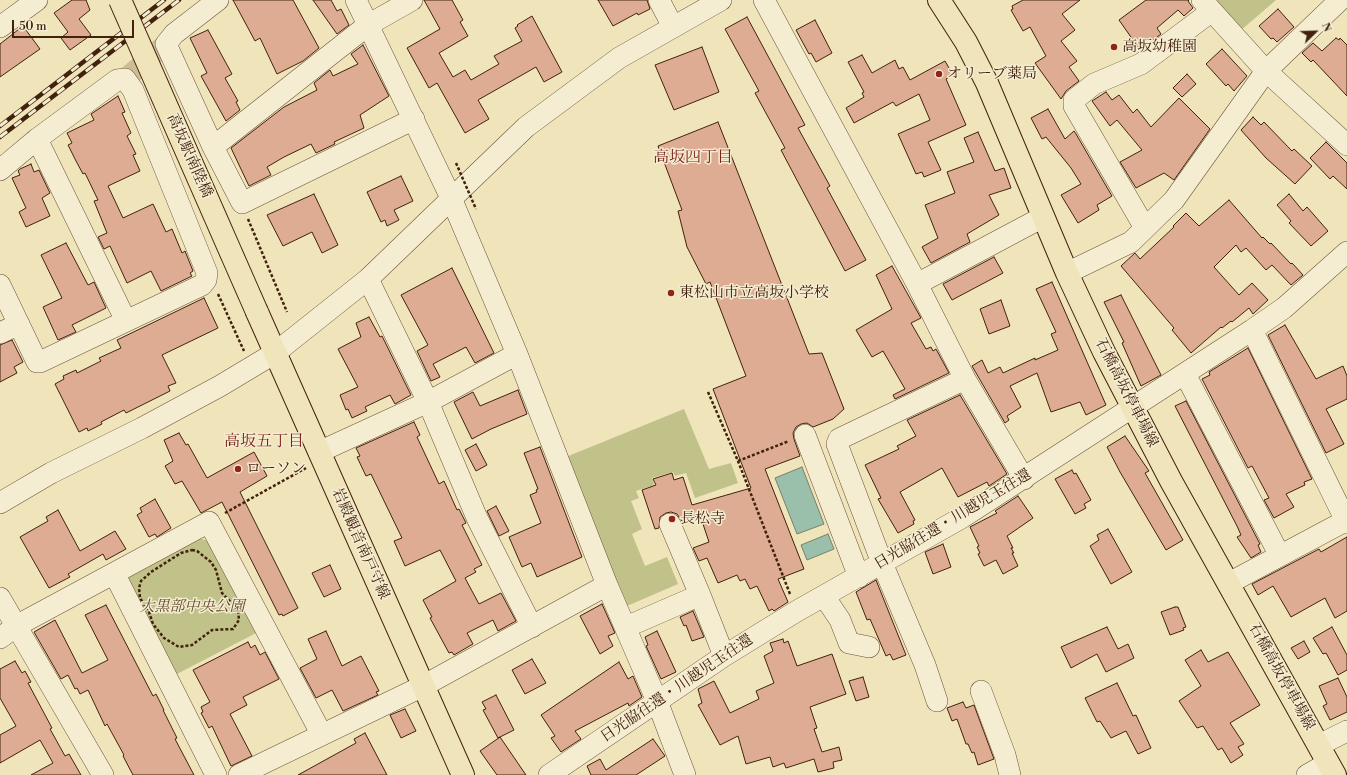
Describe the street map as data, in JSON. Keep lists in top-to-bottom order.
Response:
{
  "streets": {
    "main road": ["高坂駅南陸橋", "石橋高坂停車場線", "岩殿観音南戸守線"],
    "street": ["日光脇往還・川越児玉往還"]
  },
  "crossings": [
    ["高坂駅南陸橋", "岩殿観音南戸守線"],
    ["石橋高坂停車場線", "日光脇往還・川越児玉往還"]
  ],
  "districts": ["高坂四丁目", "高坂五丁目"],
  "parks": ["大黒部中央公園"],
  "places": [
    "高坂幼稚園",
    "オリーブ薬局",
    "東松山市立高坂小学校",
    "ローソン",
    "長松寺"
  ],
  "scale_bar": "50 m",
  "north": "top right"
}
